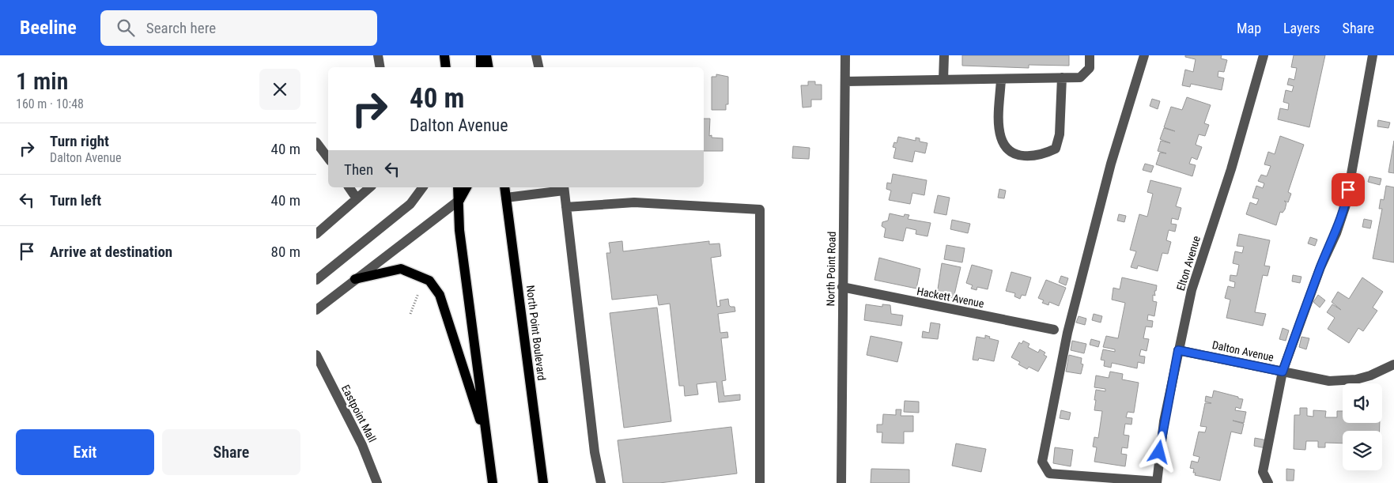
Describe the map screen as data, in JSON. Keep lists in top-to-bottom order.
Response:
{
  "streets": {
    "main road": ["North Point Boulevard"],
    "street": [
      "Elton Avenue",
      "North Point Road",
      "Hackett Avenue",
      "Dalton Avenue",
      "Eastpoint Mall"
    ]
  },
  "crossings": [
    ["Elton Avenue", "Dalton Avenue"],
    ["North Point Road", "Hackett Avenue"]
  ],
  "page": {
    "header": "Beeline",
    "search": "Search here",
    "nav": ["Map", "Layers", "Share"],
    "heading": ["1 min", "160 m · 10:48"],
    "turn": ["40 m", "Dalton Avenue"],
    "list": [
      {
        "name": "Turn right",
        "note": "Dalton Avenue",
        "value": "40 m"
      },
      {
        "name": "Turn left",
        "value": "40 m"
      },
      {
        "name": "Arrive at destination",
        "value": "80 m"
      }
    ],
    "then": "Then",
    "buttons": ["Exit", "Share"]
  }
}
